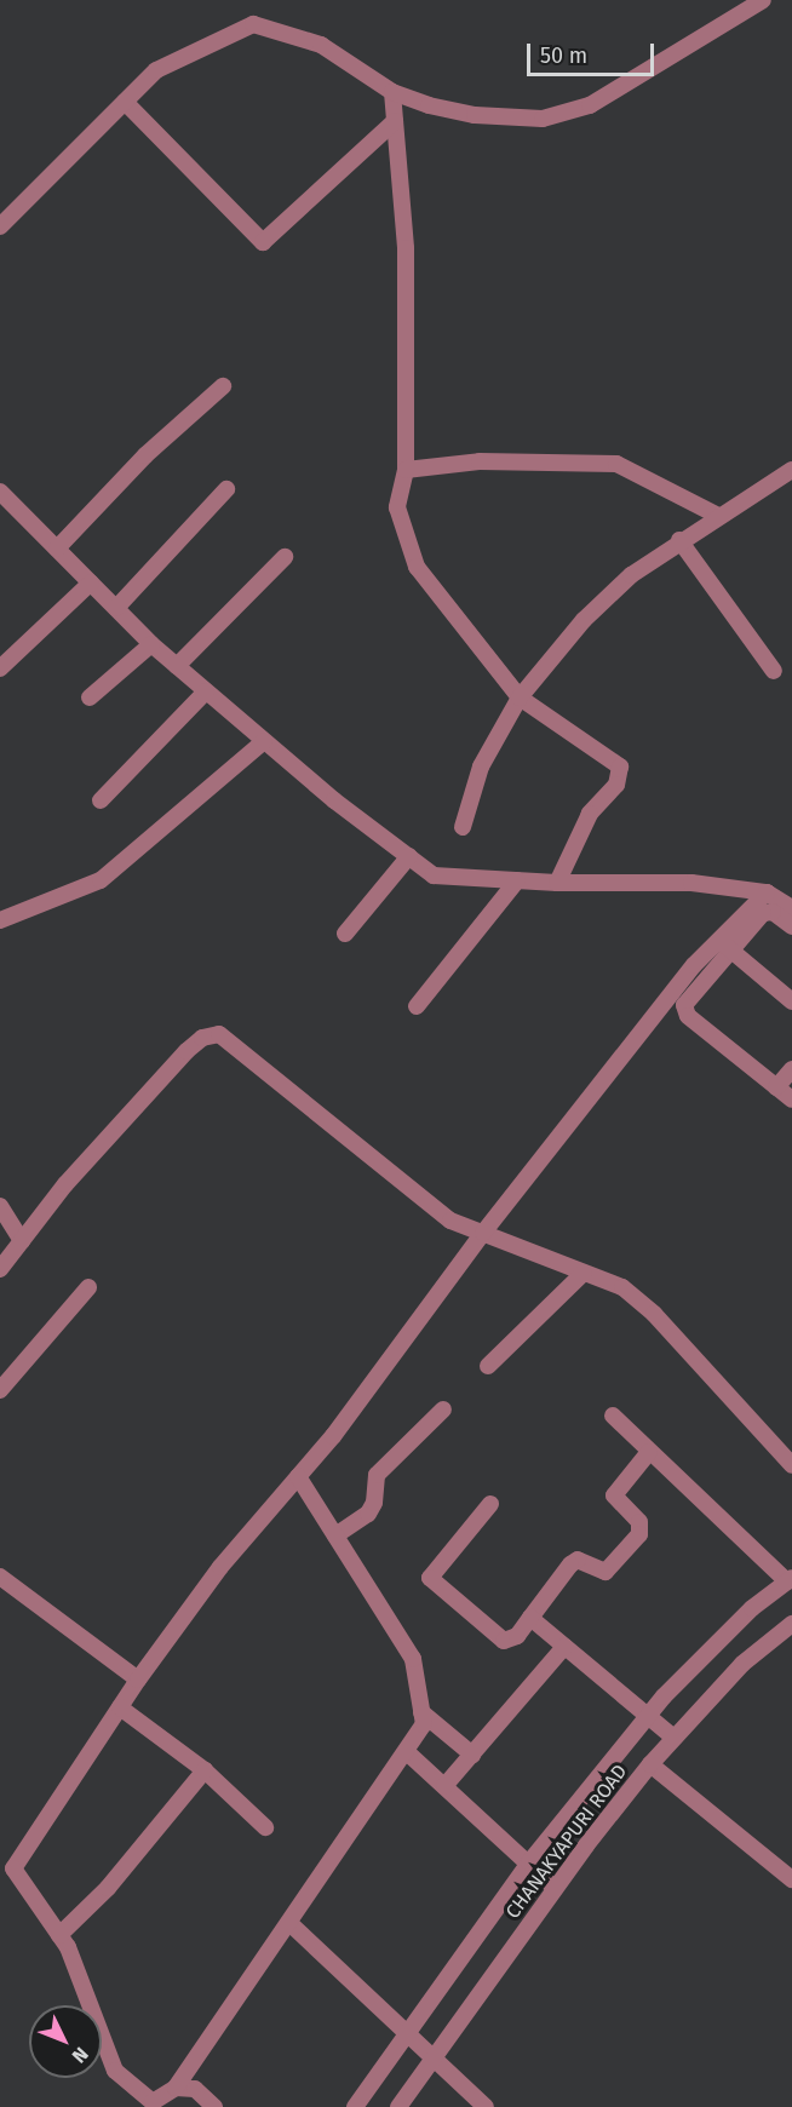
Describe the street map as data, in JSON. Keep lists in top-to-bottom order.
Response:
{
  "streets": {
    "street": ["CHANAKYAPURI ROAD"]
  },
  "scale_bar": "50 m",
  "north": "bottom right"
}
